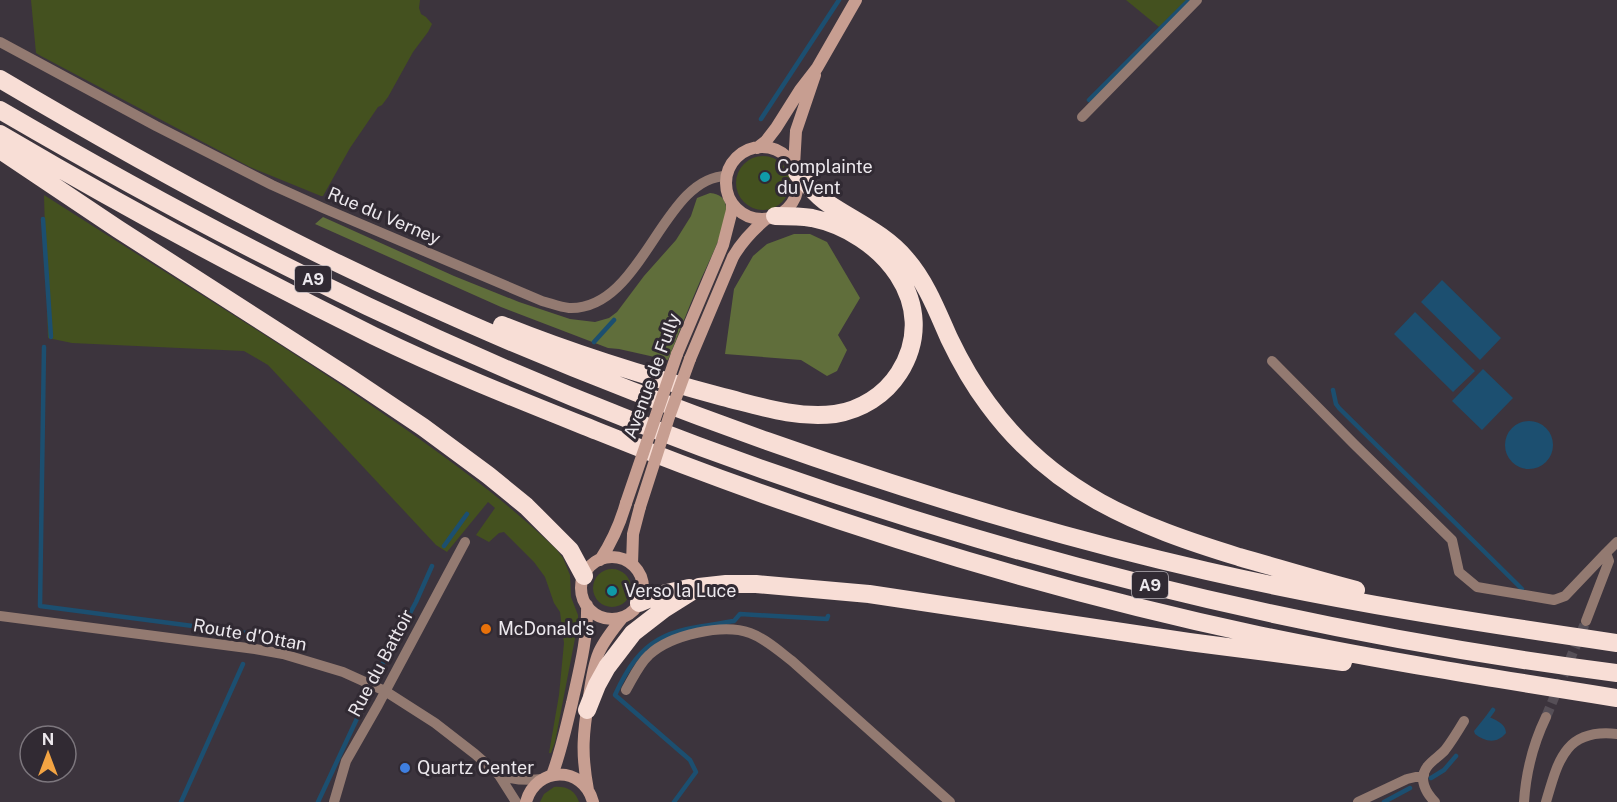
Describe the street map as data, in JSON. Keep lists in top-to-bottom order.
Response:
{
  "streets": {
    "highway": ["A9"],
    "main road": ["Avenue de Fully"],
    "street": ["Rue du Verney", "Route d'Ottan", "Rue du Battoir"]
  },
  "crossings": [
    ["Rue du Verney", "Avenue de Fully"],
    ["Route d'Ottan", "Rue du Battoir"]
  ],
  "places": [
    "Complainte du Vent",
    "Verso la Luce",
    "McDonald's",
    "Quartz Center"
  ],
  "north": "top"
}
